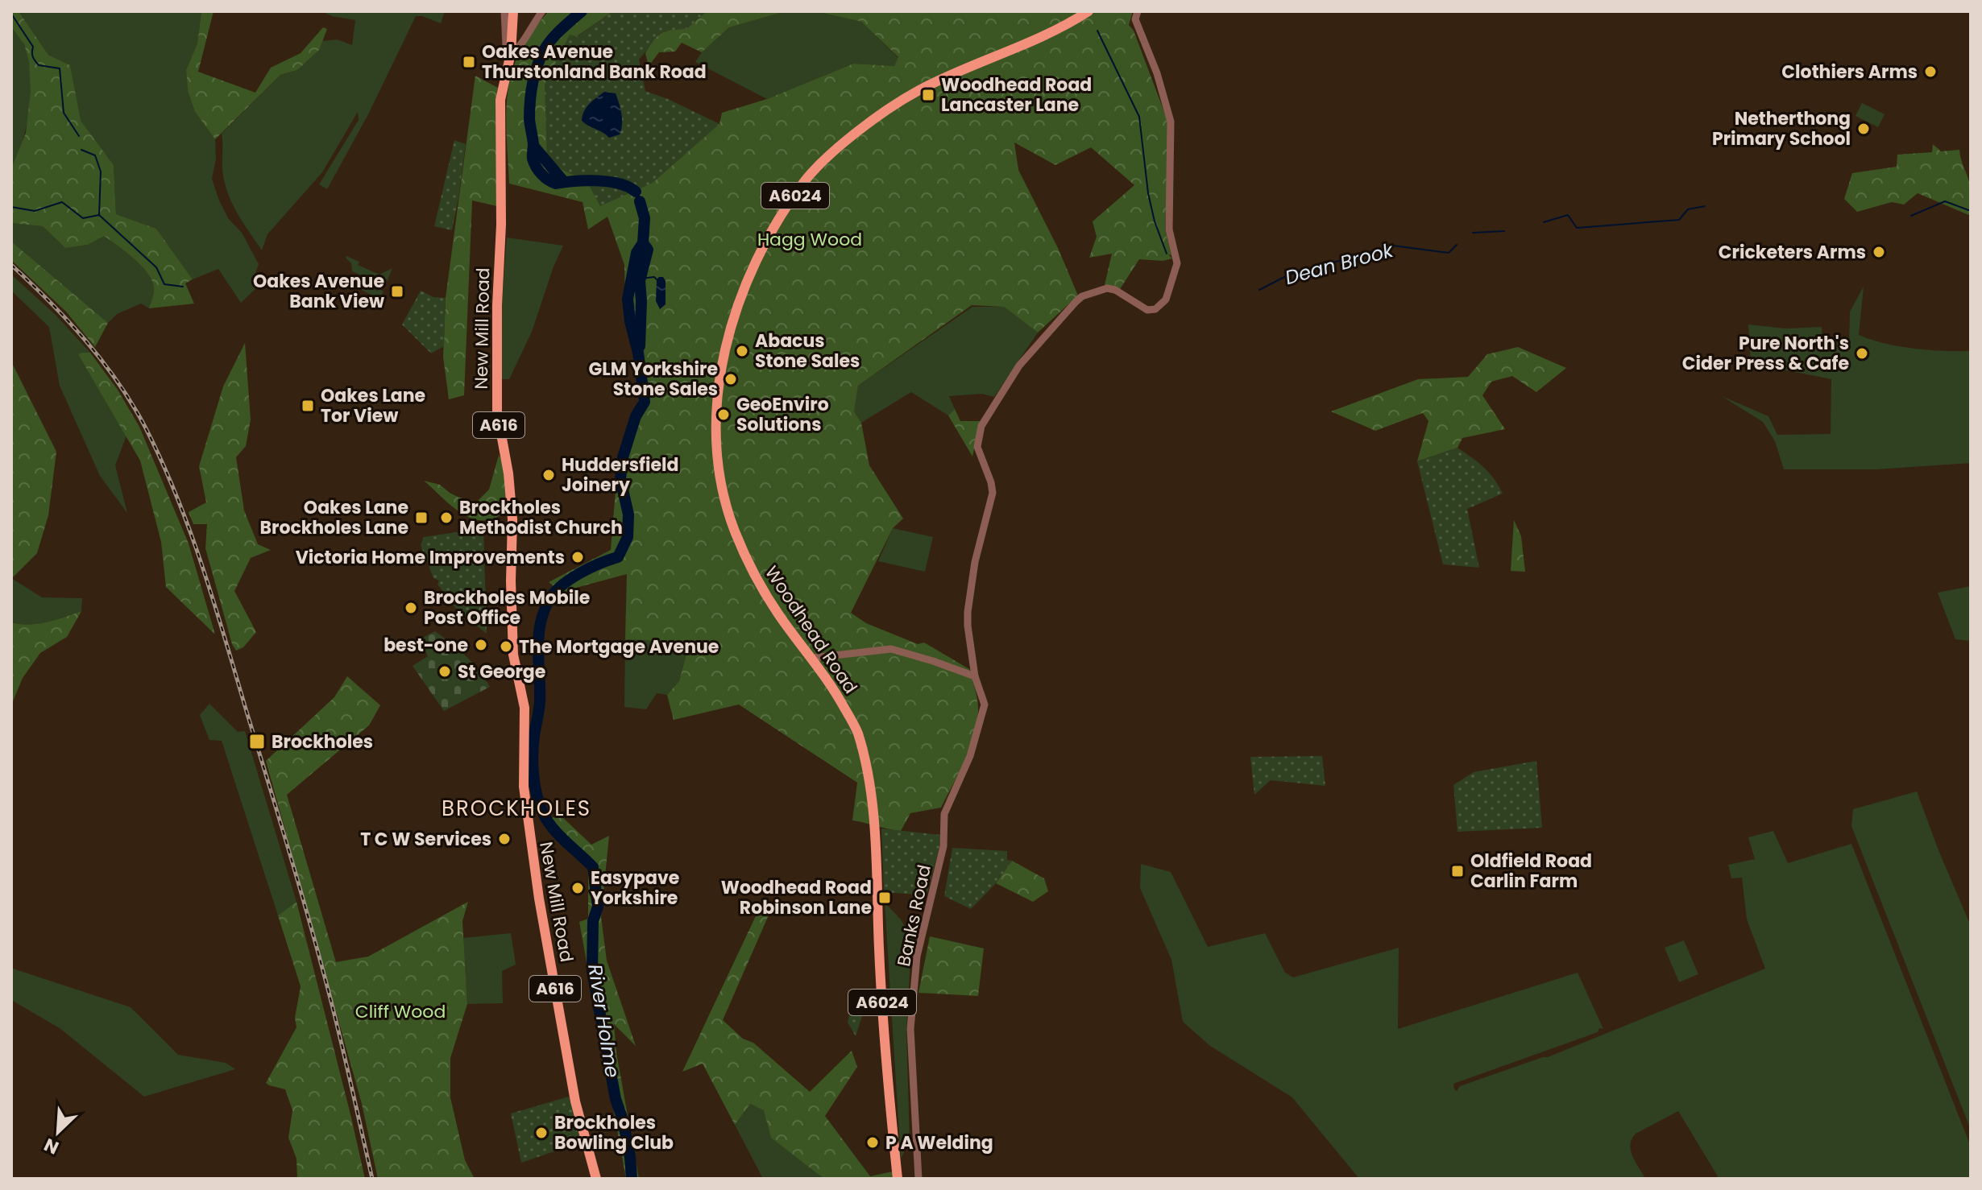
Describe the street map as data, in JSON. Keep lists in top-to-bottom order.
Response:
{
  "streets": {
    "main road": [
      "A6024",
      "New Mill Road",
      "A616",
      "Woodhead Road"
    ],
    "street": ["Banks Road"]
  },
  "districts": ["BROCKHOLES"],
  "water": ["Dean Brook", "River Holme"],
  "parks": ["Hagg Wood", "Cliff Wood"],
  "places": {
    "transit": [
      "Oakes Avenue Thurstonland Bank Road",
      "Woodhead Road Lancaster Lane",
      "Oakes Avenue Bank View",
      "Oakes Lane Tor View",
      "Oakes Lane Brockholes Lane",
      "Brockholes",
      "Oldfield Road Carlin Farm",
      "Woodhead Road Robinson Lane"
    ],
    "other": [
      "Clothiers Arms",
      "Netherthong Primary School",
      "Cricketers Arms",
      "Abacus Stone Sales",
      "Pure North's Cider Press & Cafe",
      "GLM Yorkshire Stone Sales",
      "GeoEnviro Solutions",
      "Huddersfield Joinery",
      "Brockholes Methodist Church",
      "Victoria Home Improvements",
      "Brockholes Mobile Post Office",
      "best-one",
      "The Mortgage Avenue",
      "St George",
      "T C W Services",
      "Easypave Yorkshire",
      "Brockholes Bowling Club",
      "P A Welding"
    ]
  },
  "north": "bottom left"
}
